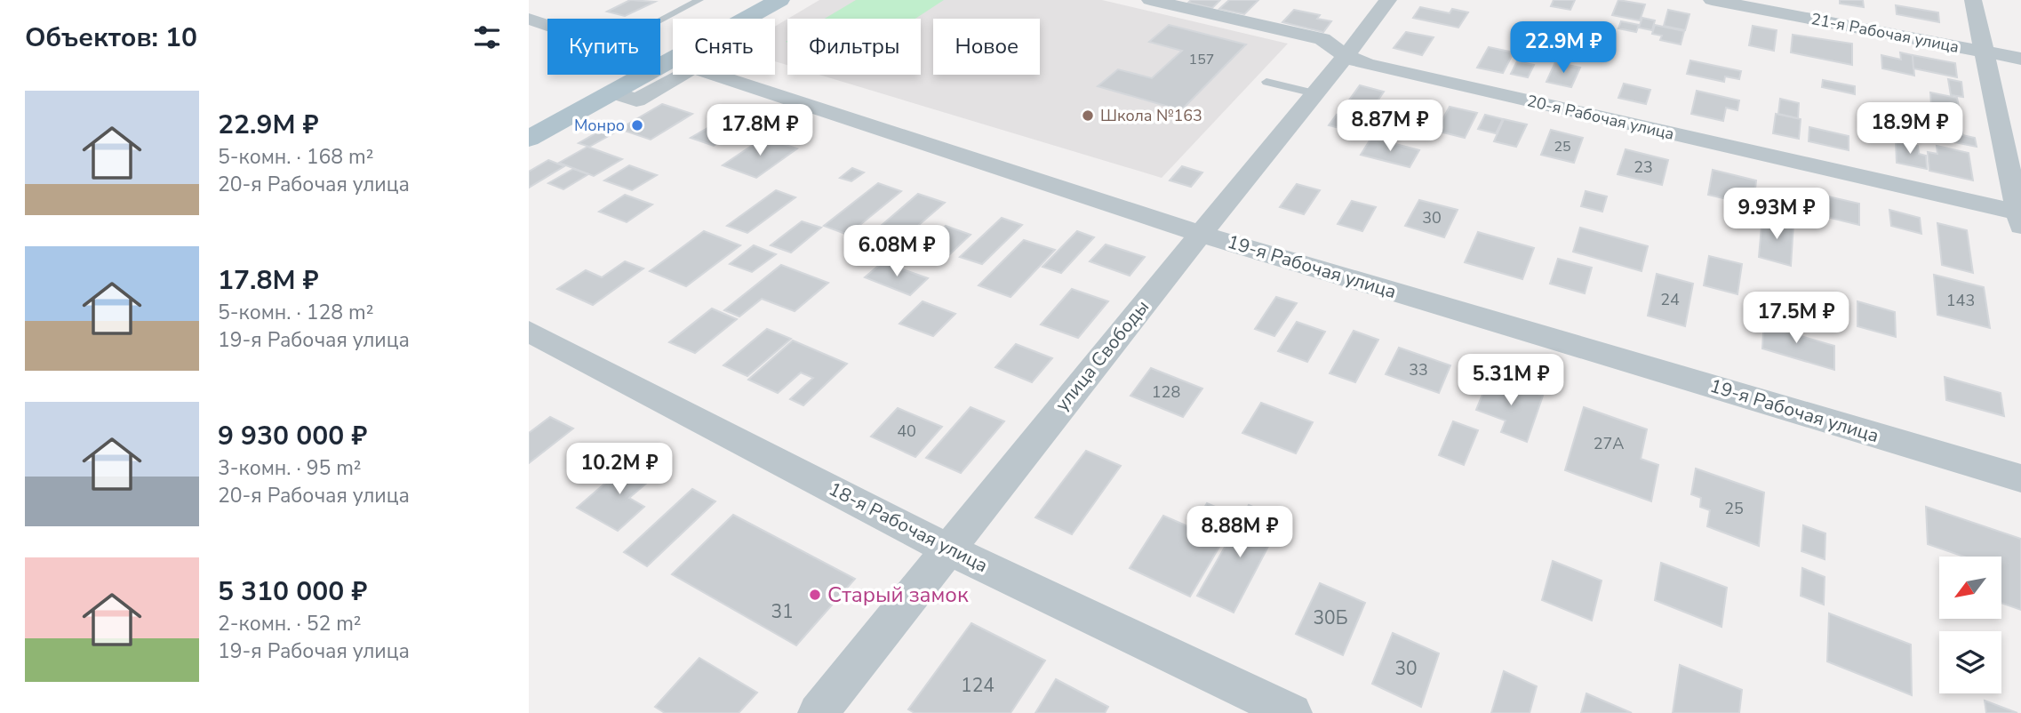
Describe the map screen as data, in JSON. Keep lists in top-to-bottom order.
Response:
{
  "streets": {
    "street": [
      "21-я Рабочая улица",
      "20-я Рабочая улица",
      "19-я Рабочая улица",
      "улица Свободы",
      "18-я Рабочая улица"
    ]
  },
  "crossings": [
    ["20-я Рабочая улица", "улица Свободы"],
    ["19-я Рабочая улица", "улица Свободы"],
    ["улица Свободы", "18-я Рабочая улица"]
  ],
  "places": ["Школа №163", "Монро", "Старый замок"],
  "house_numbers": [
    "157",
    "25",
    "23",
    "30",
    "24",
    "143",
    "33",
    "128",
    "40",
    "27А",
    "25",
    "31",
    "30Б",
    "30",
    "124"
  ],
  "north": "bottom left",
  "page": {
    "heading": "Объектов: 10",
    "chip": [
      "Купить",
      "Снять",
      "Фильтры",
      "Новое"
    ],
    "price": [
      "22.9M ₽",
      "8.87M ₽",
      "18.9M ₽",
      "17.8M ₽",
      "9.93M ₽",
      "6.08M ₽",
      "17.5M ₽",
      "5.31M ₽",
      "10.2M ₽",
      "8.88M ₽"
    ],
    "list": [
      {
        "name": "22.9M ₽",
        "note": "5-комн. · 168 m² · 20-я Рабочая улица"
      },
      {
        "name": "17.8M ₽",
        "note": "5-комн. · 128 m² · 19-я Рабочая улица"
      },
      {
        "name": "9 930 000 ₽",
        "note": "3-комн. · 95 m² · 20-я Рабочая улица"
      },
      {
        "name": "5 310 000 ₽",
        "note": "2-комн. · 52 m² · 19-я Рабочая улица"
      }
    ]
  }
}
